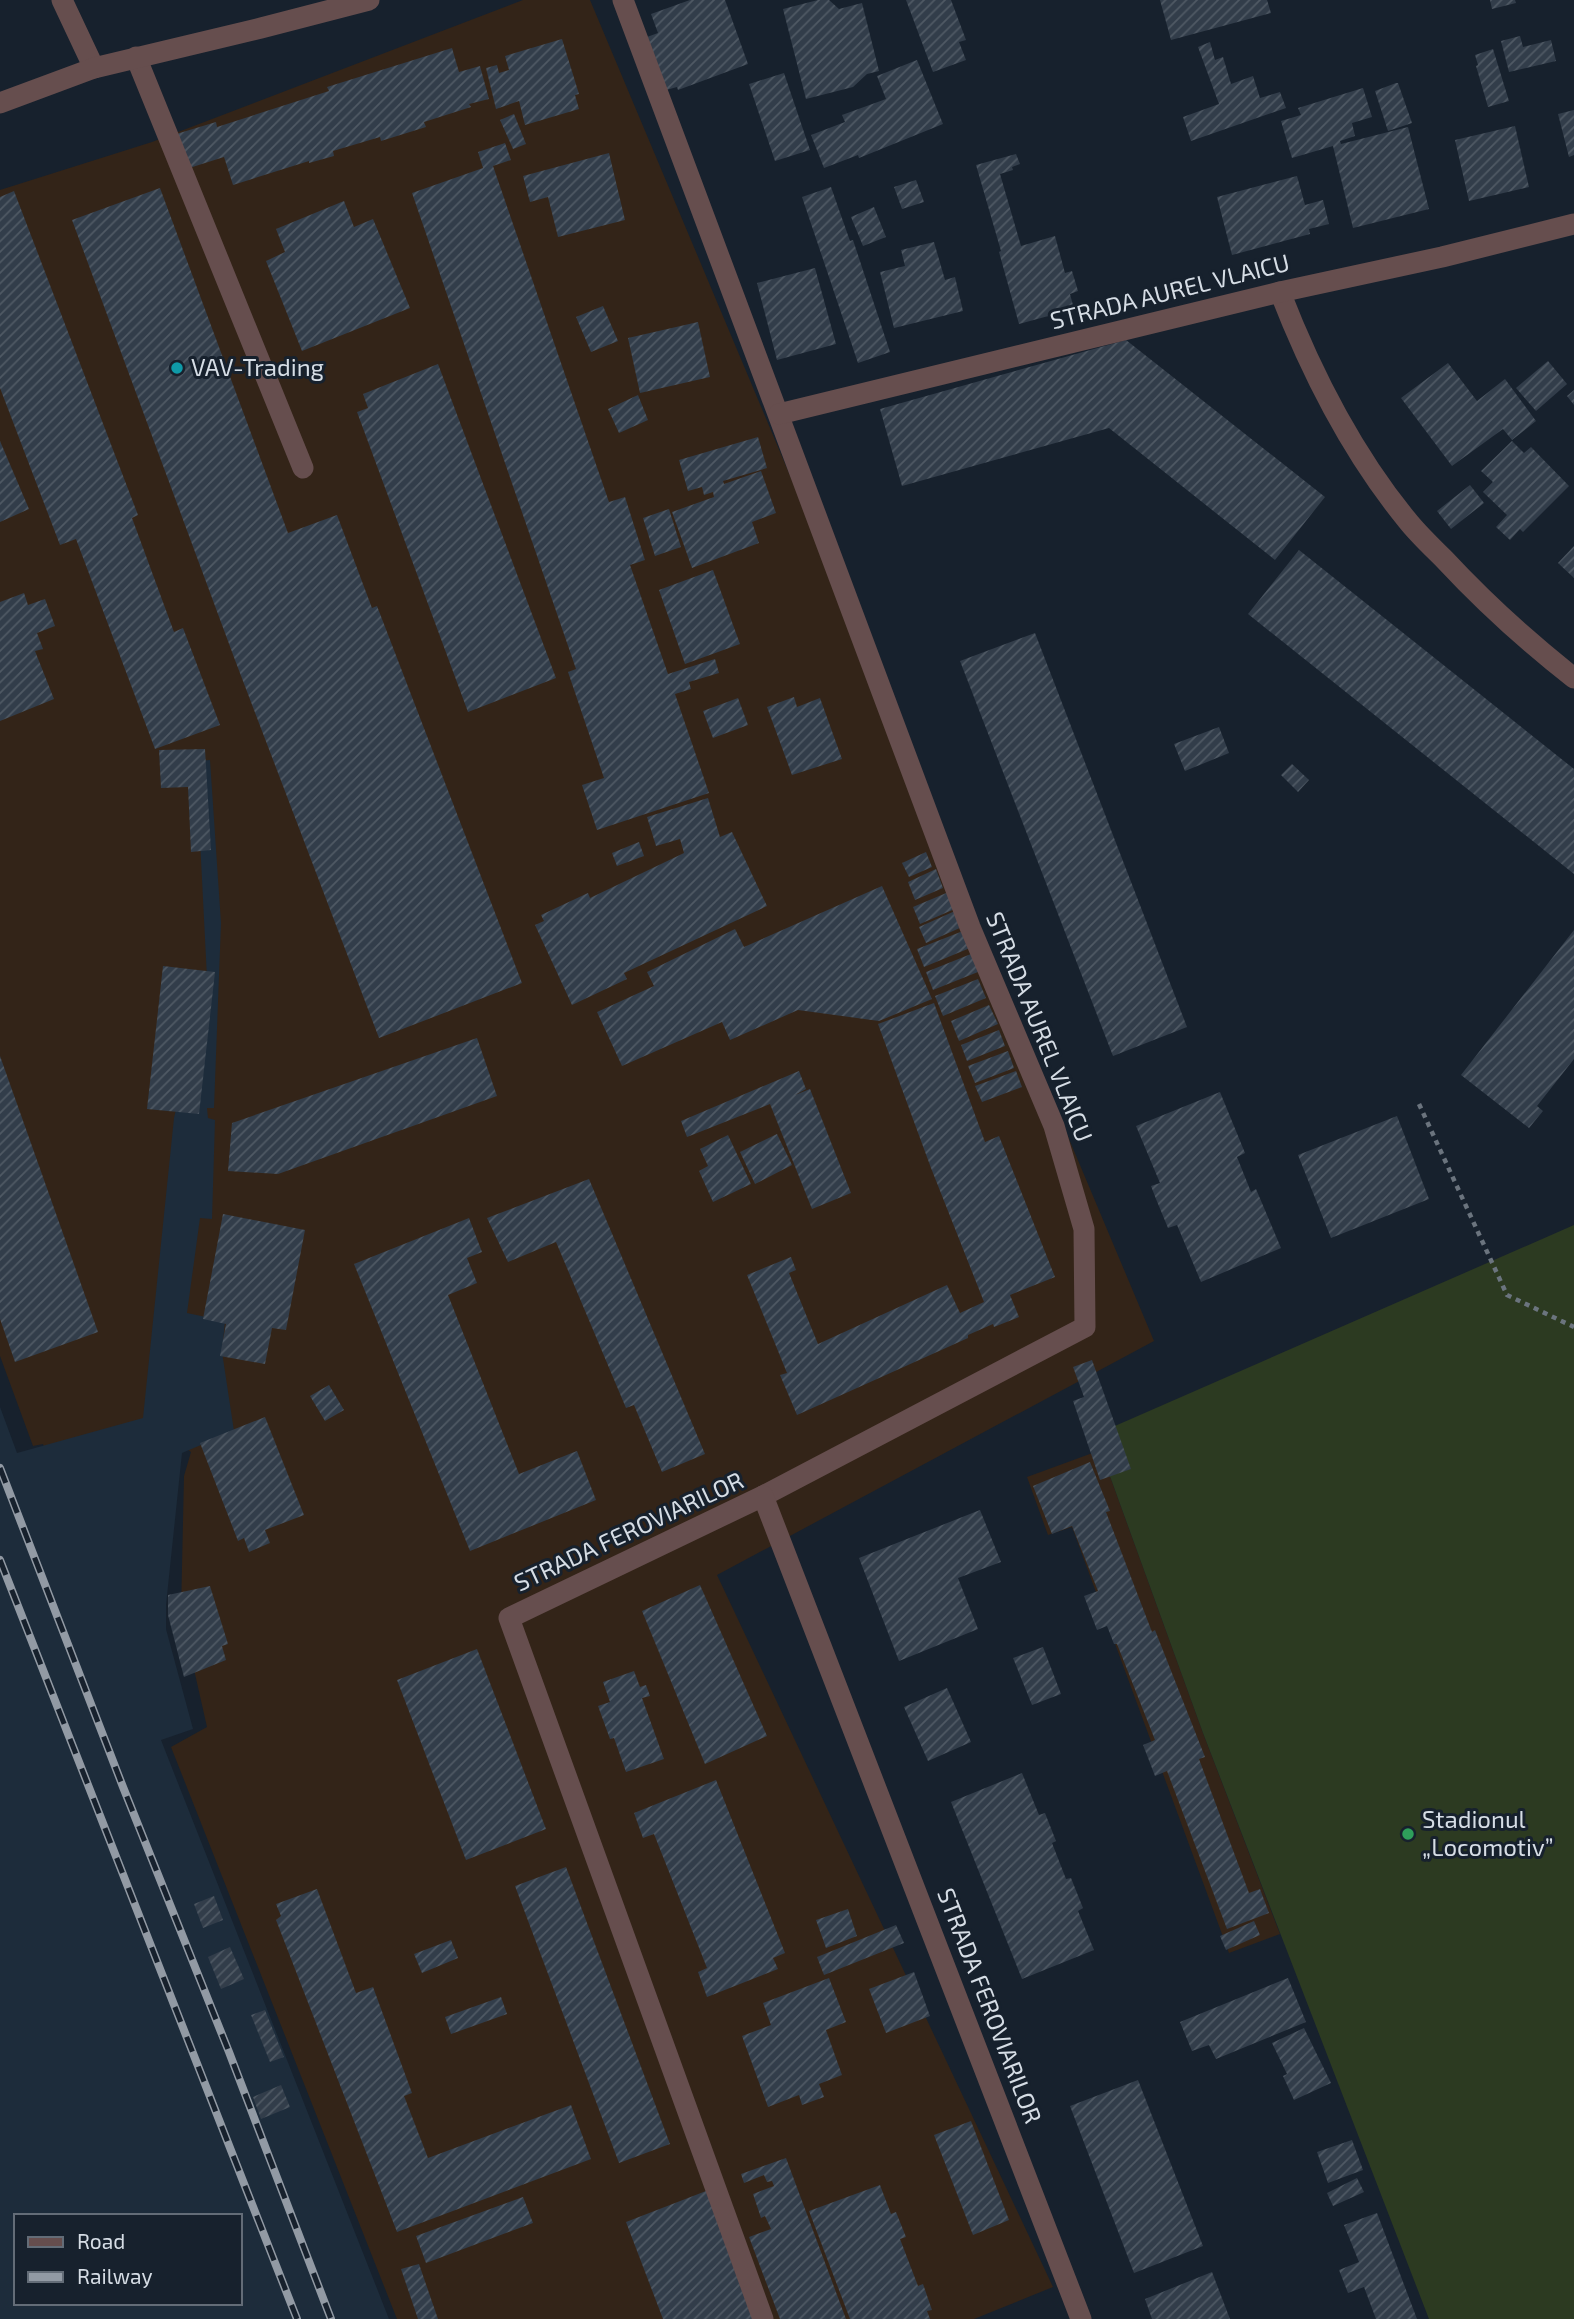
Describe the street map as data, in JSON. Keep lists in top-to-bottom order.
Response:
{
  "streets": {
    "street": ["STRADA AUREL VLAICU", "STRADA FEROVIARILOR"]
  },
  "crossings": [
    ["STRADA AUREL VLAICU", "STRADA FEROVIARILOR"]
  ],
  "places": ["VAV-Trading", "Stadionul „Locomotiv”"],
  "legend": ["Road", "Railway"]
}
